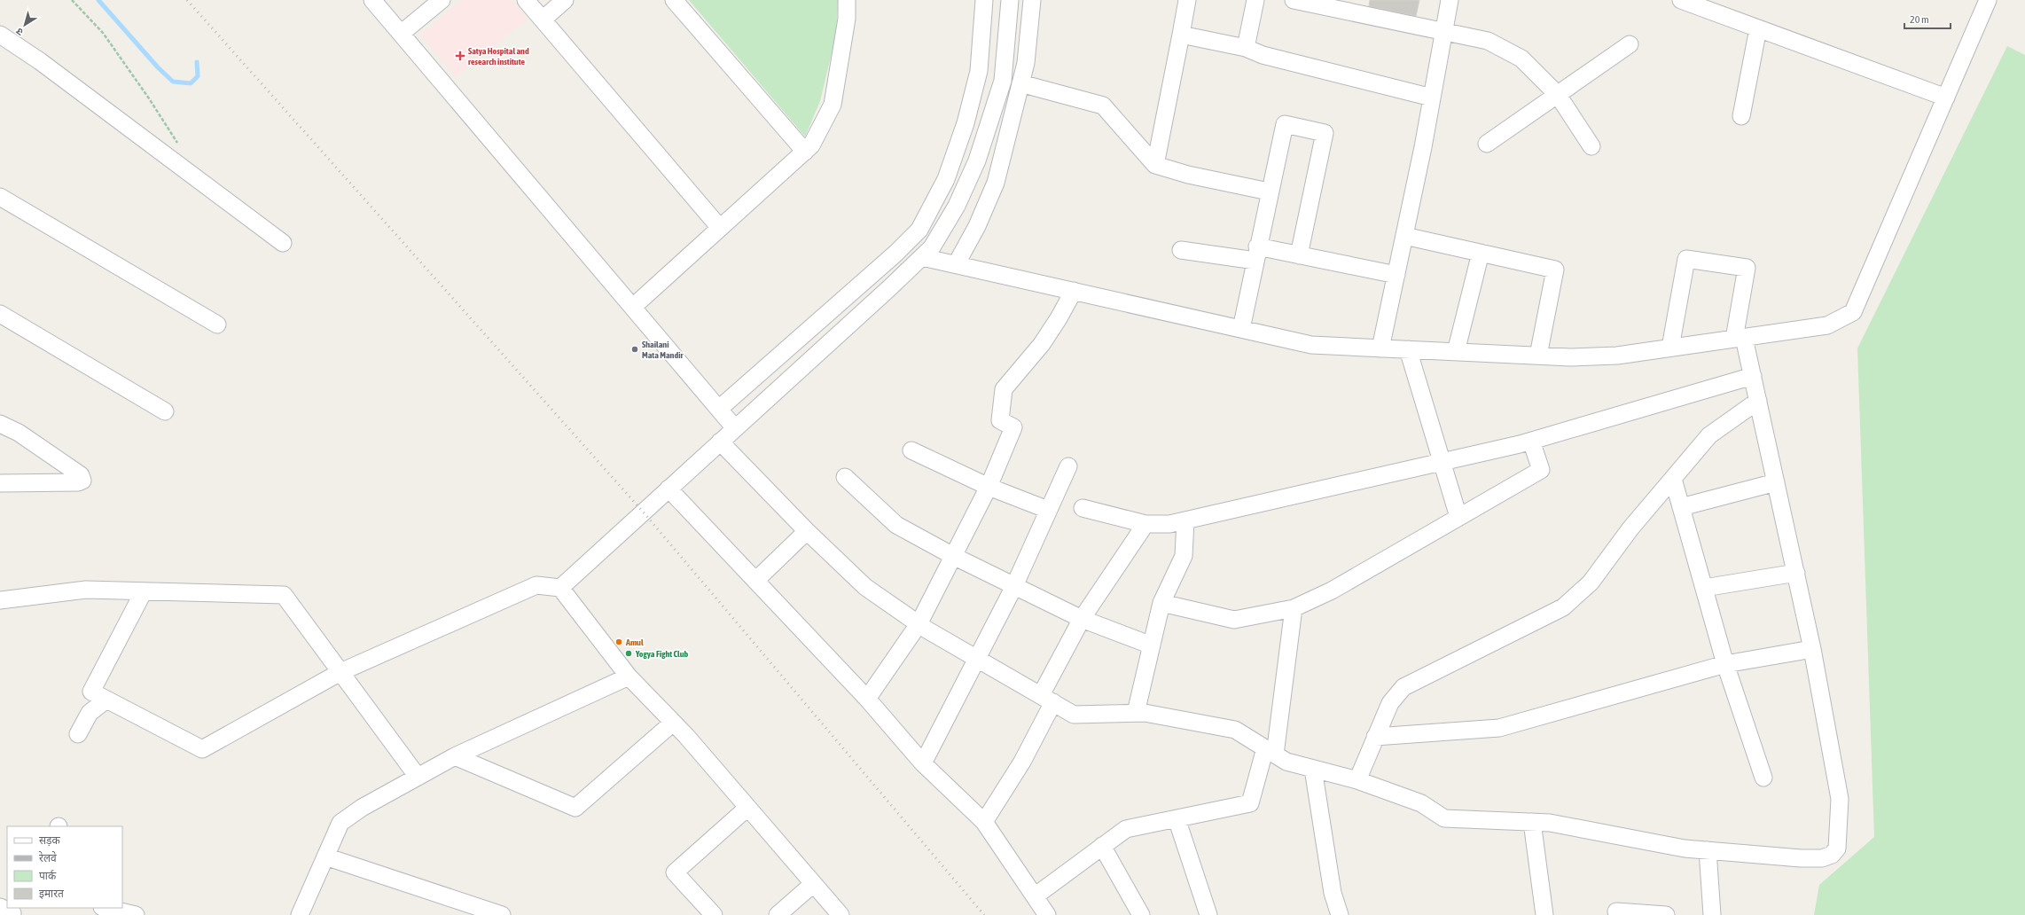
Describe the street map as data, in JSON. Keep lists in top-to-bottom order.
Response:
{
  "places": {
    "health": ["Satya Hospital and research institute"],
    "other": ["Shailani Mata Mandir", "Amul", "Yogya Fight Club"]
  },
  "legend": [
    "सड़क",
    "रेलवे",
    "पार्क",
    "इमारत"
  ],
  "scale_bar": "20 m",
  "north": "bottom left"
}
